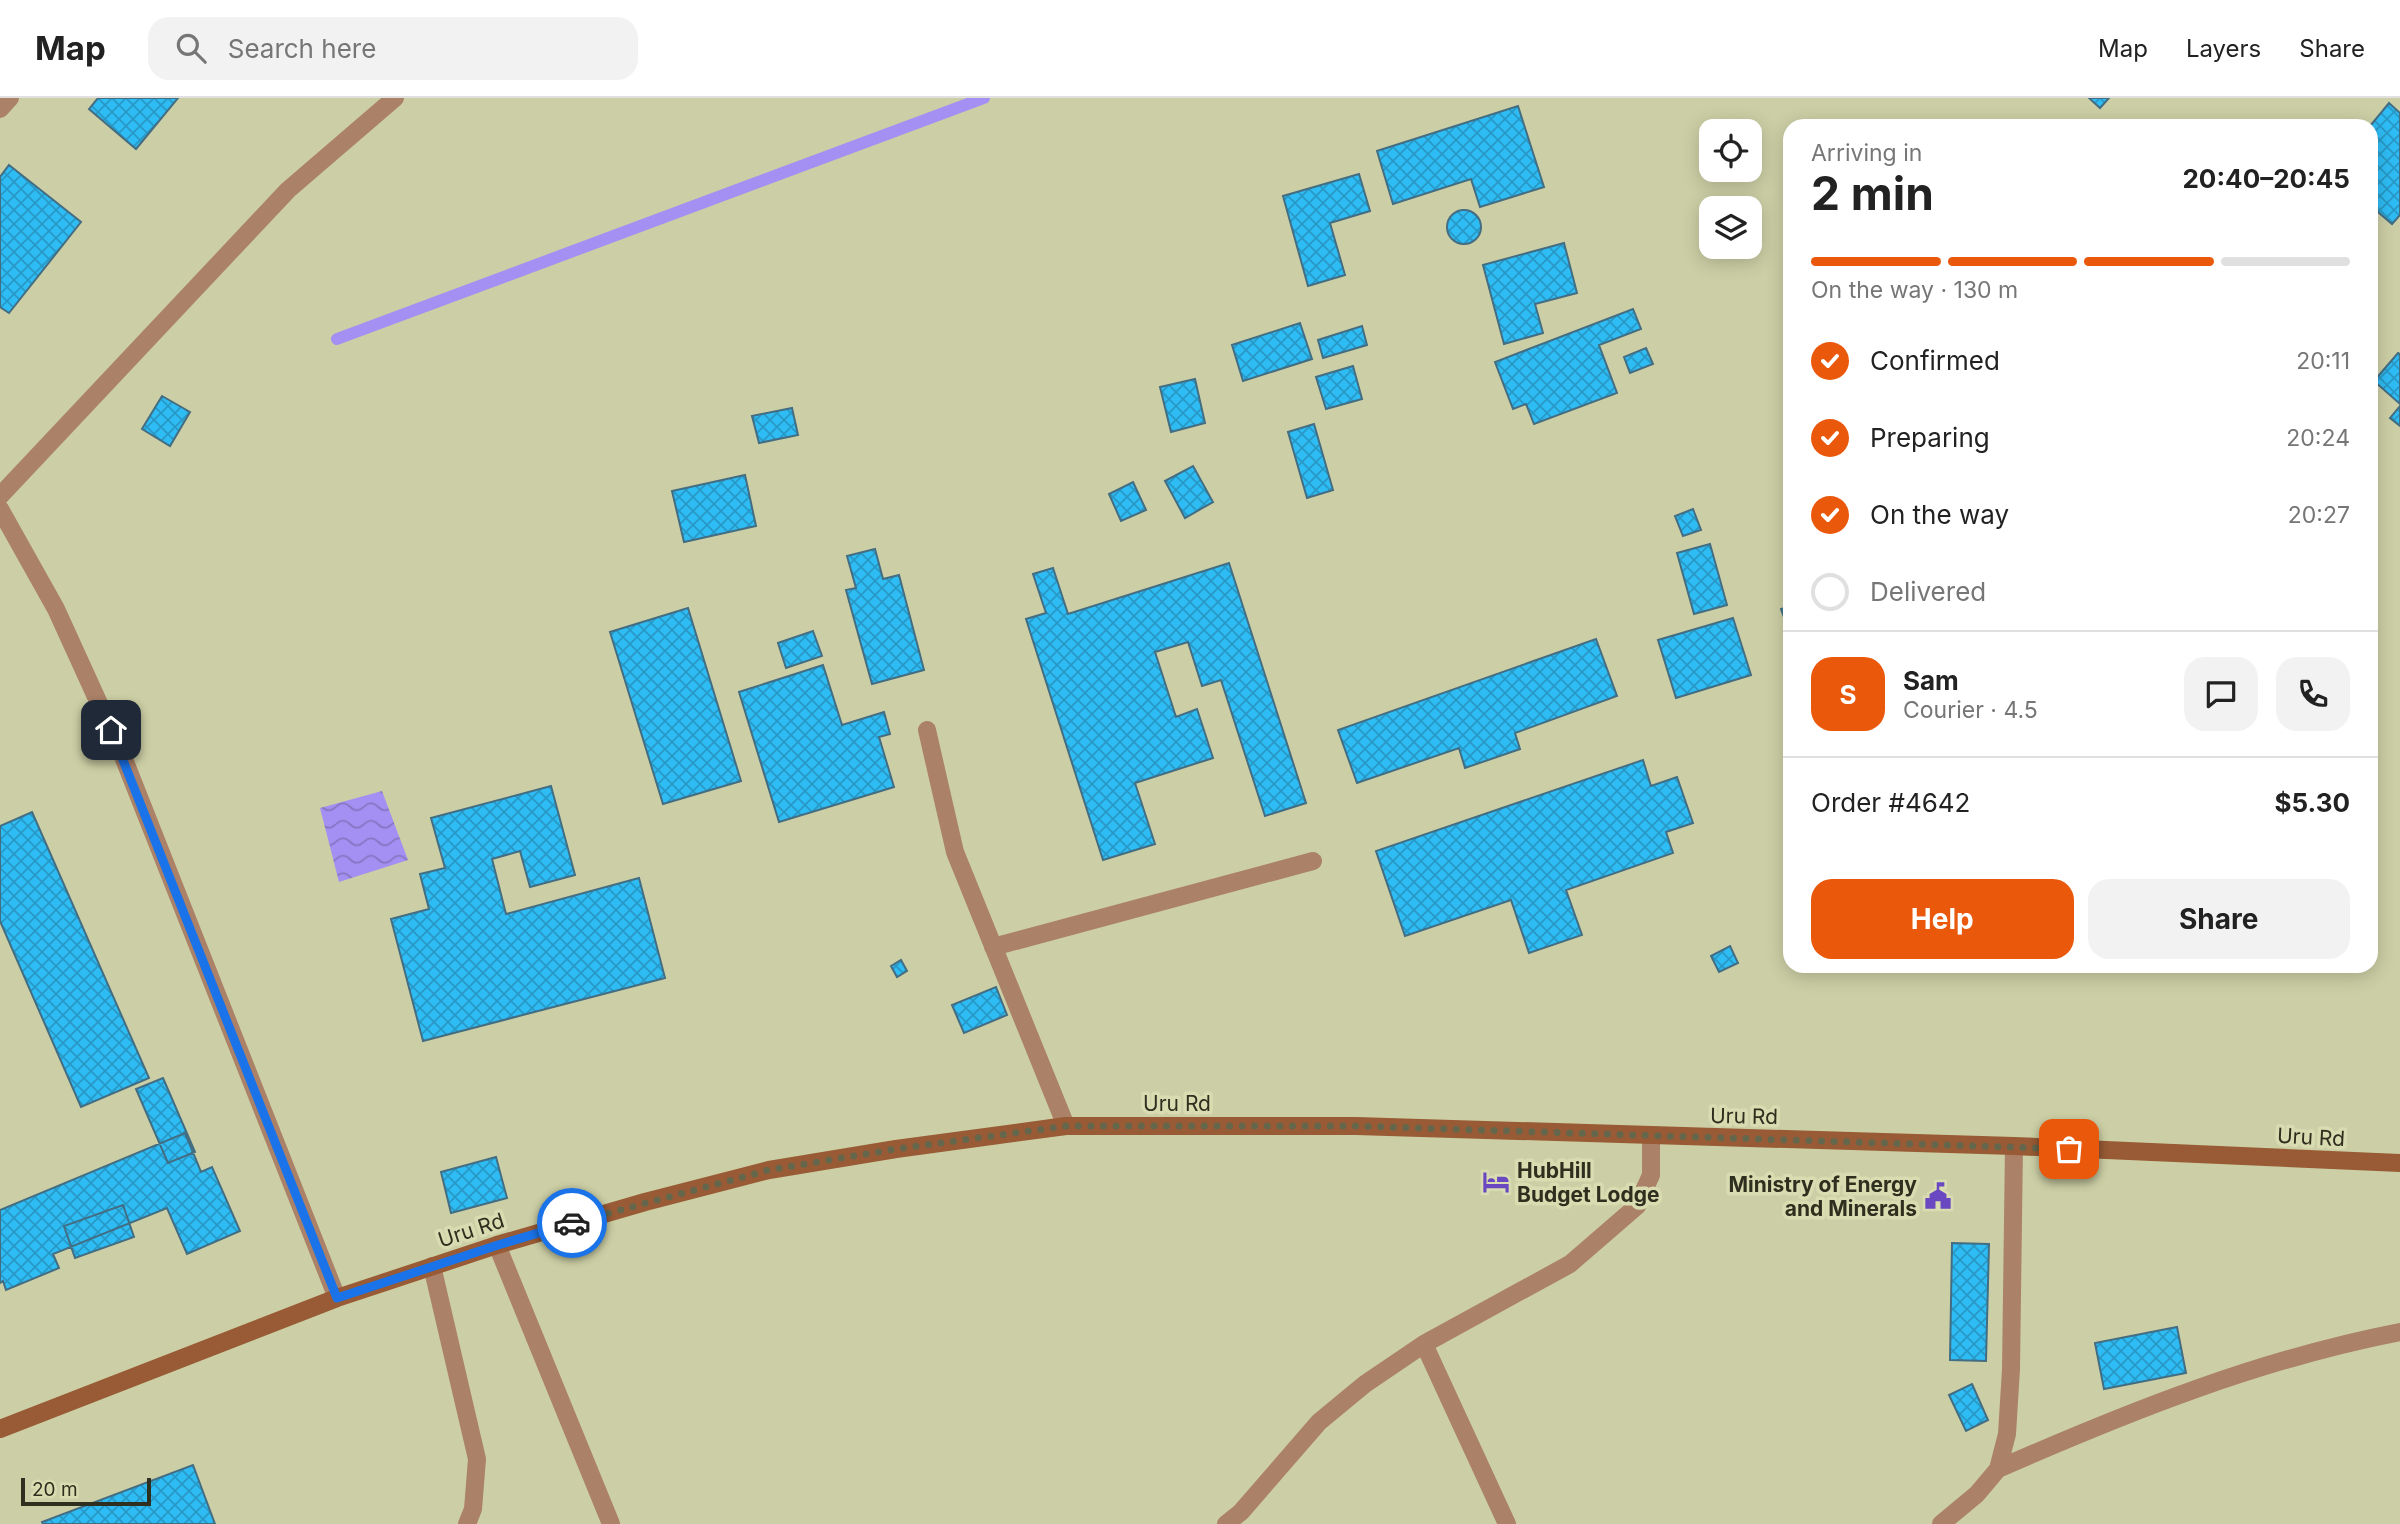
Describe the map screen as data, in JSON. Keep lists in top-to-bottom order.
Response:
{
  "streets": {
    "street": ["Uru Rd"]
  },
  "places": {
    "hotel": ["HubHill Budget Lodge"],
    "public building": ["Ministry of Energy and Minerals"]
  },
  "scale_bar": "20 m",
  "page": {
    "header": "Map",
    "search": "Search here",
    "nav": ["Map", "Layers", "Share"],
    "heading": ["2 min", "Arriving in", "20:40–20:45"],
    "panel": [
      "Sam",
      "Courier · 4.5",
      "Order #4642",
      "$5.30"
    ],
    "bar": "On the way · 130 m",
    "list": [
      ["Confirmed", "20:11"],
      ["Preparing", "20:24"],
      ["On the way", "20:27"],
      "Delivered"
    ],
    "round": "S",
    "buttons": ["Help", "Share"],
    "scale": "20 m"
  }
}
